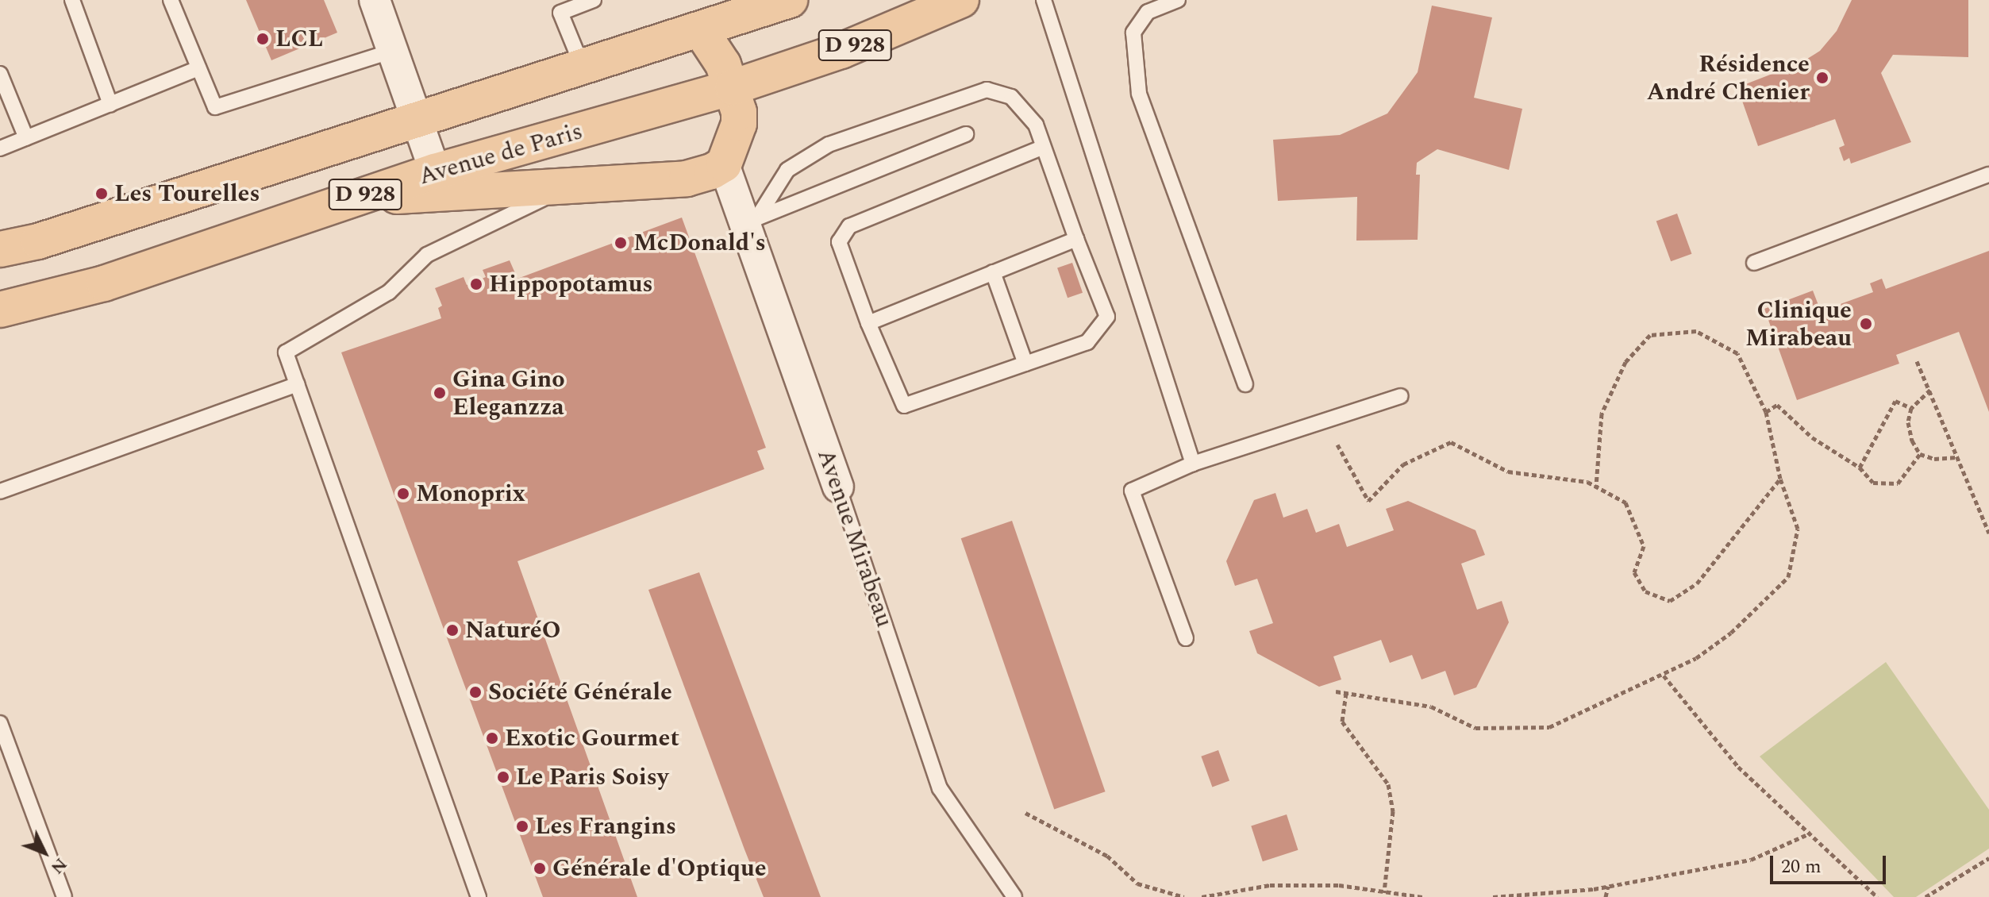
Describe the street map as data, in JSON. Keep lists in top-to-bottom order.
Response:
{
  "streets": {
    "main road": ["D 928", "Avenue de Paris"],
    "street": ["Avenue Mirabeau"]
  },
  "places": [
    "LCL",
    "Résidence André Chenier",
    "Les Tourelles",
    "McDonald's",
    "Hippopotamus",
    "Clinique Mirabeau",
    "Gina Gino Eleganzza",
    "Monoprix",
    "NaturéO",
    "Société Générale",
    "Exotic Gourmet",
    "Le Paris Soisy",
    "Les Frangins",
    "Générale d'Optique"
  ],
  "scale_bar": "20 m",
  "north": "bottom right"
}
